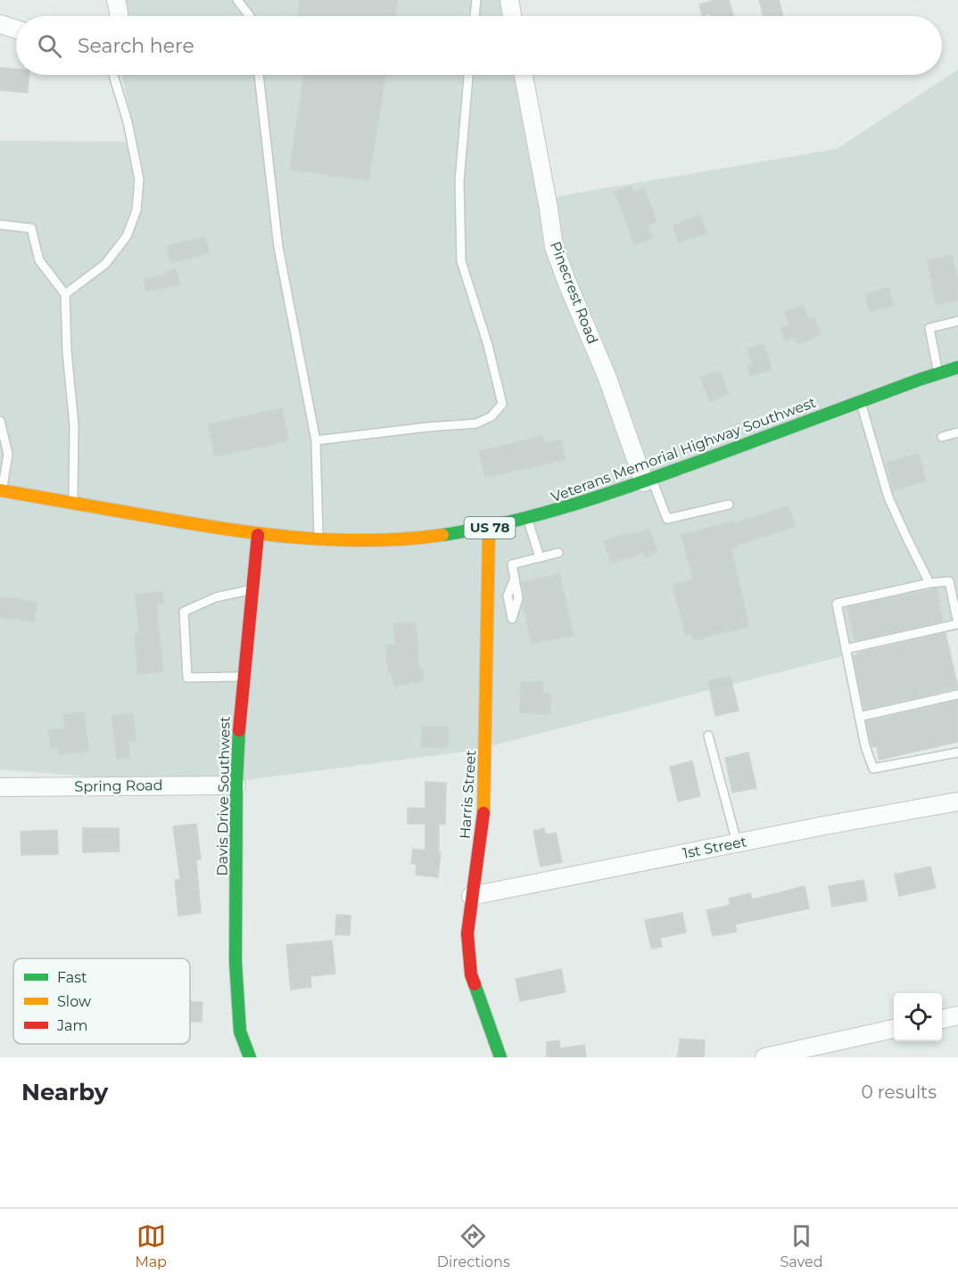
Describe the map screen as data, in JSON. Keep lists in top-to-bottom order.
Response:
{
  "streets": {
    "street": [
      "Pinecrest Road",
      "Veterans Memorial Highway Southwest",
      "US 78",
      "Spring Road",
      "Harris Street",
      "Davis Drive Southwest",
      "1st Street"
    ]
  },
  "crossings": [
    ["Pinecrest Road", "Veterans Memorial Highway Southwest"],
    ["Veterans Memorial Highway Southwest", "Harris Street"],
    ["Veterans Memorial Highway Southwest", "Davis Drive Southwest"],
    ["Spring Road", "Davis Drive Southwest"],
    ["Harris Street", "1st Street"]
  ],
  "legend": ["Fast", "Slow", "Jam"],
  "page": {
    "search": "Search here",
    "heading": ["Nearby", "0 results"],
    "nav": ["Map", "Directions", "Saved"]
  }
}
